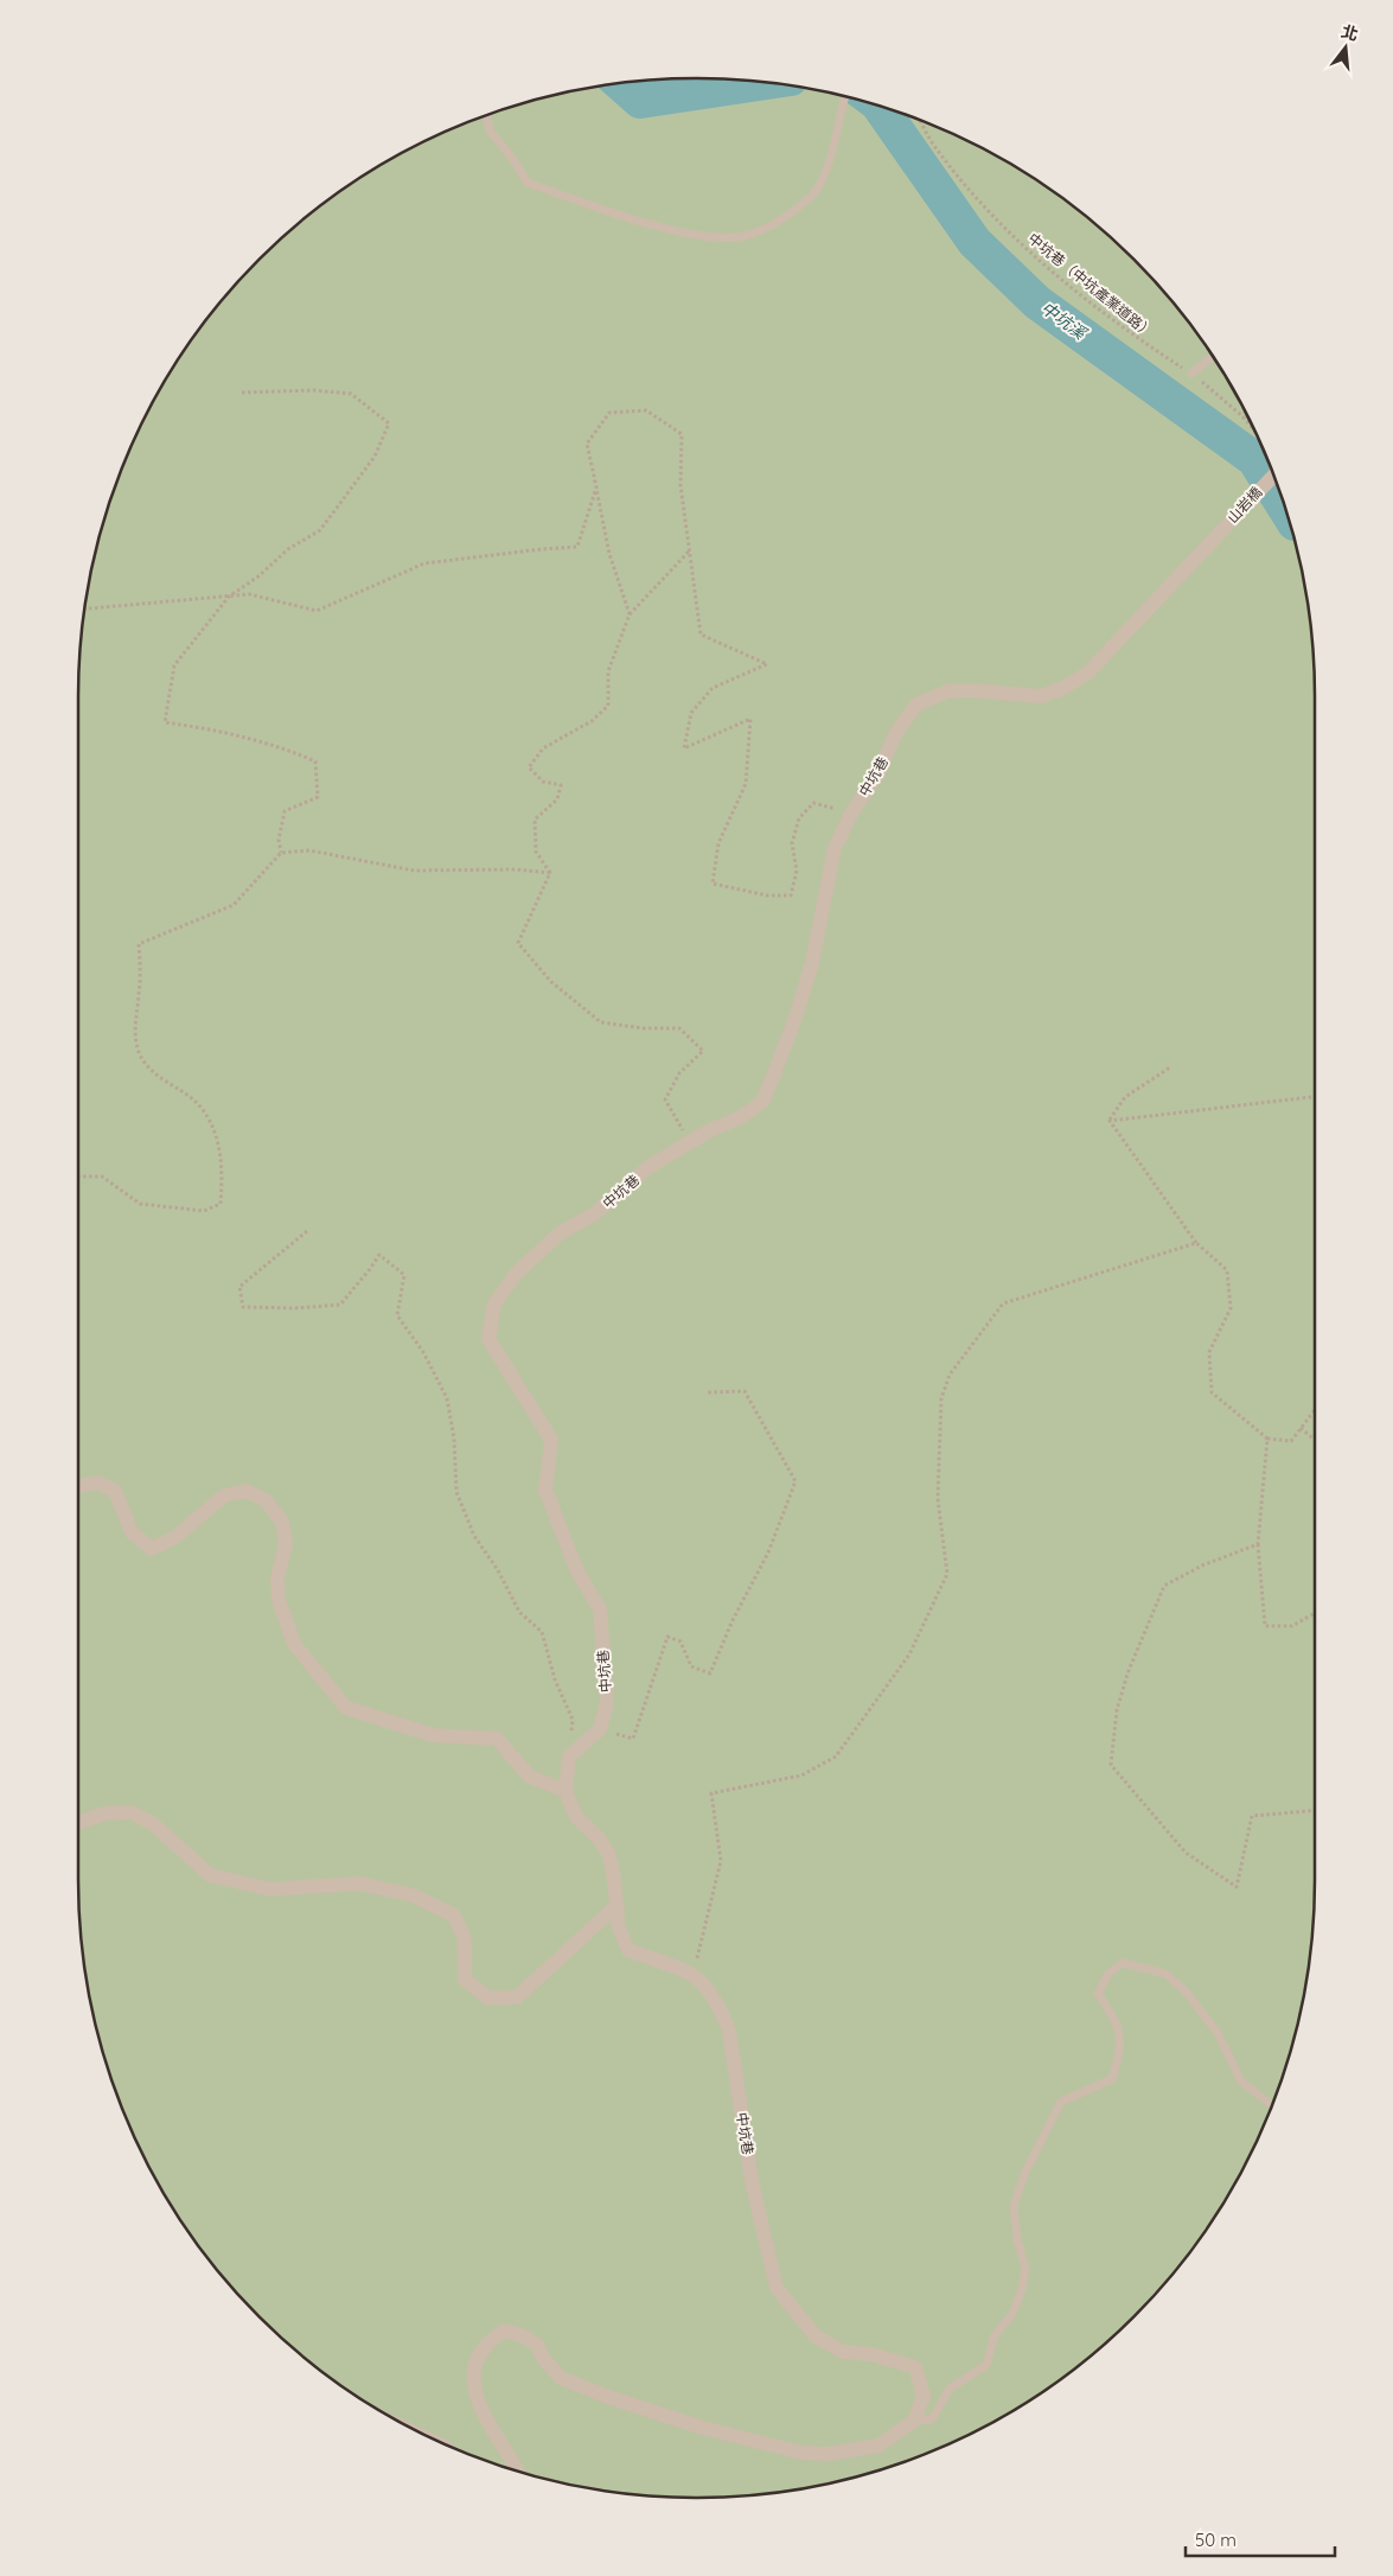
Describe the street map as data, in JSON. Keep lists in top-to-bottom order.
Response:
{
  "streets": {
    "street": ["山岩橋", "中坑巷"],
    "path": ["中坑巷（中坑產業道路）"]
  },
  "crossings": [
    ["山岩橋", "中坑巷"]
  ],
  "water": ["中坑溪"],
  "scale_bar": "50 m",
  "north": "top"
}
